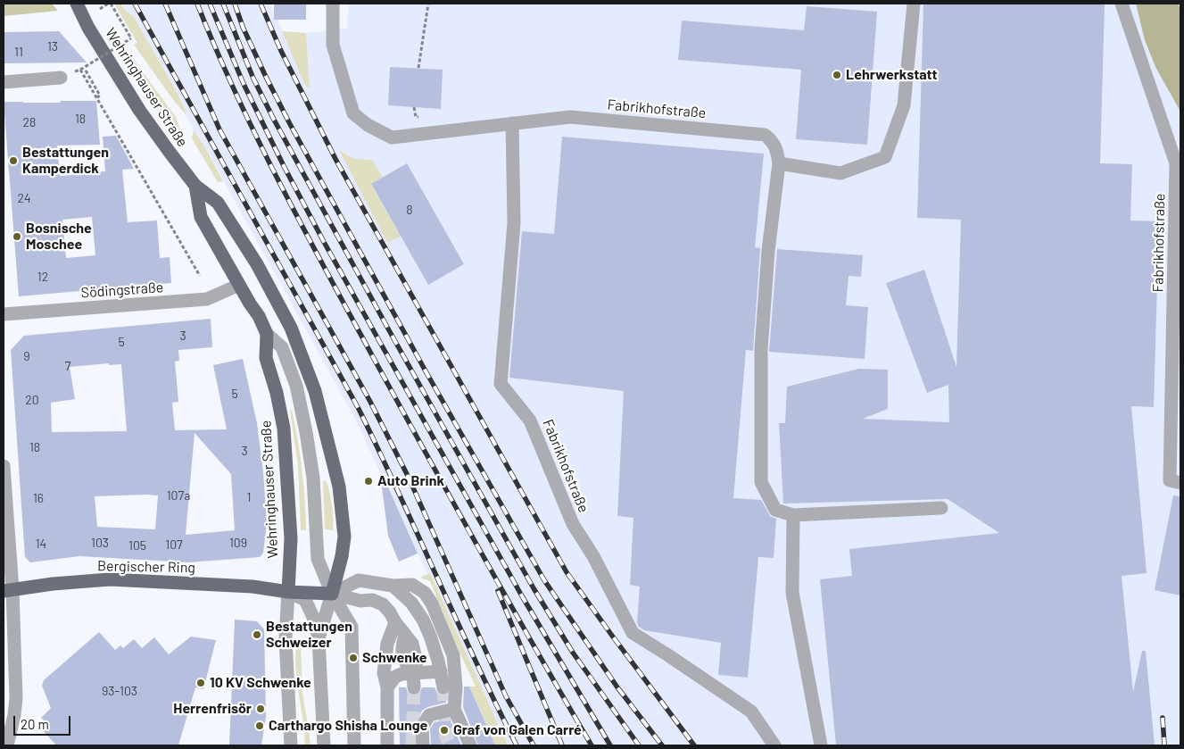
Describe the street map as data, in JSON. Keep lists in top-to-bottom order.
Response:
{
  "streets": {
    "main road": ["Wehringhauser Straße", "Bergischer Ring"],
    "street": ["Fabrikhofstraße", "Södingstraße"]
  },
  "crossings": [
    ["Wehringhauser Straße", "Södingstraße"],
    ["Wehringhauser Straße", "Bergischer Ring"]
  ],
  "places": [
    "Lehrwerkstatt",
    "Bestattungen Kamperdick",
    "Bosnische Moschee",
    "Auto Brink",
    "Bestattungen Schweizer",
    "Schwenke",
    "10 KV Schwenke",
    "Herrenfrisör",
    "Carthargo Shisha Lounge",
    "Graf von Galen Carré"
  ],
  "house_numbers": [
    "13",
    "11",
    "18",
    "28",
    "24",
    "8",
    "12",
    "3",
    "5",
    "9",
    "7",
    "5",
    "20",
    "18",
    "3",
    "107a",
    "1",
    "16",
    "103",
    "109",
    "14",
    "107",
    "105",
    "93-103"
  ],
  "scale_bar": "20 m"
}
